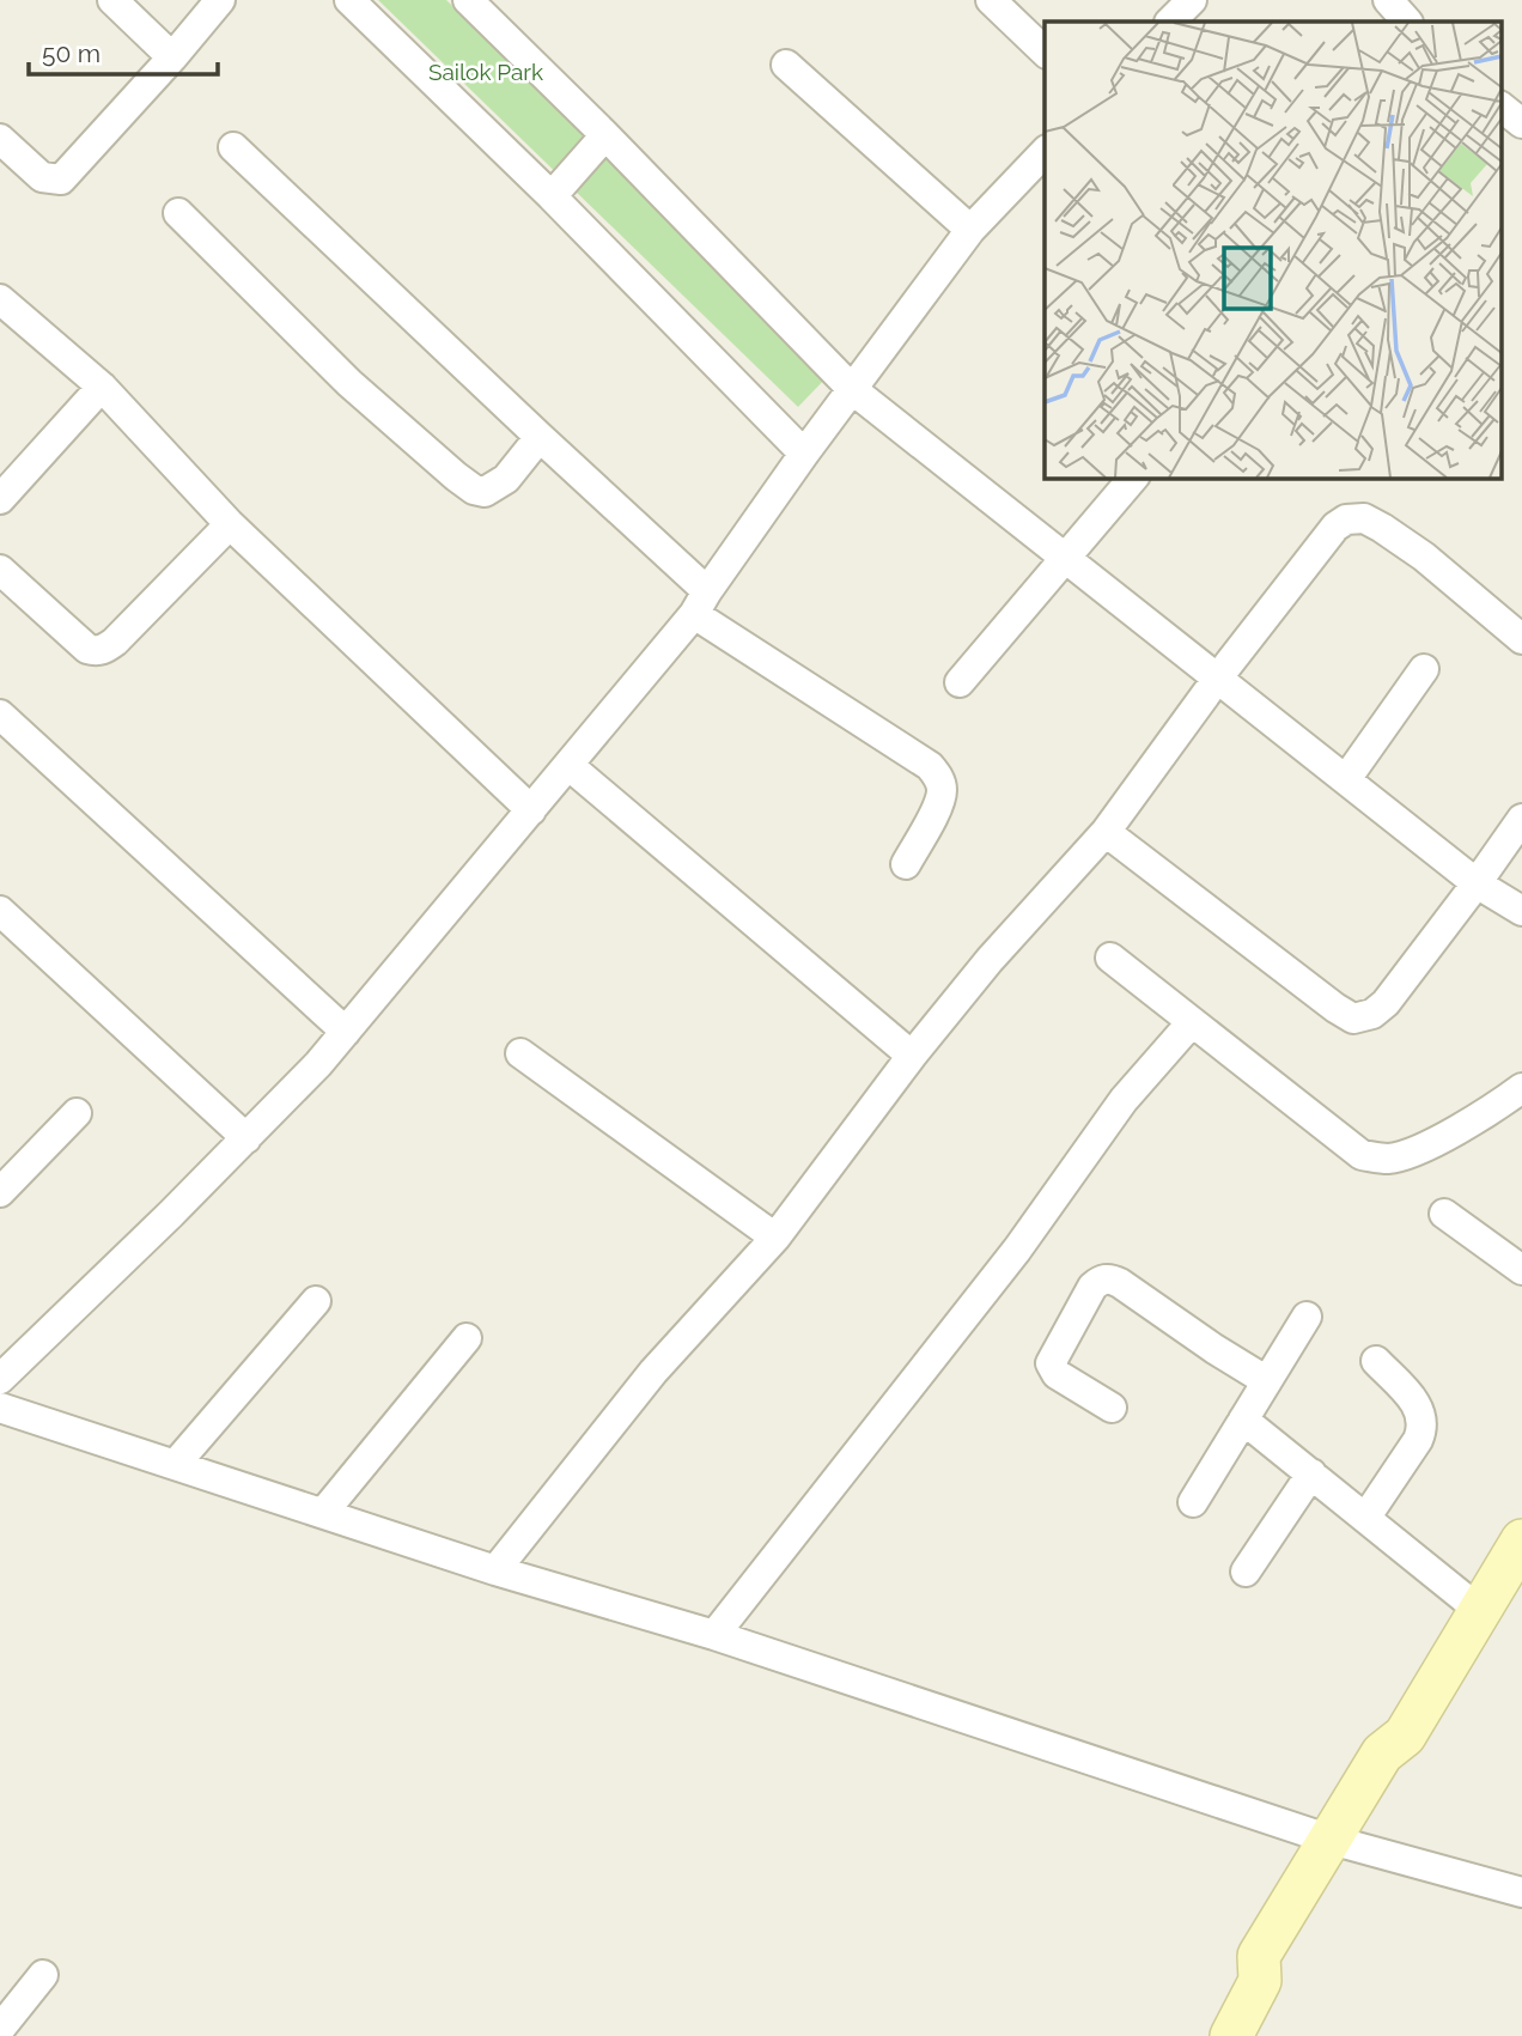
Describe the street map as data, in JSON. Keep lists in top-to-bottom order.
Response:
{
  "parks": ["Sailok Park"],
  "scale_bar": "50 m"
}
